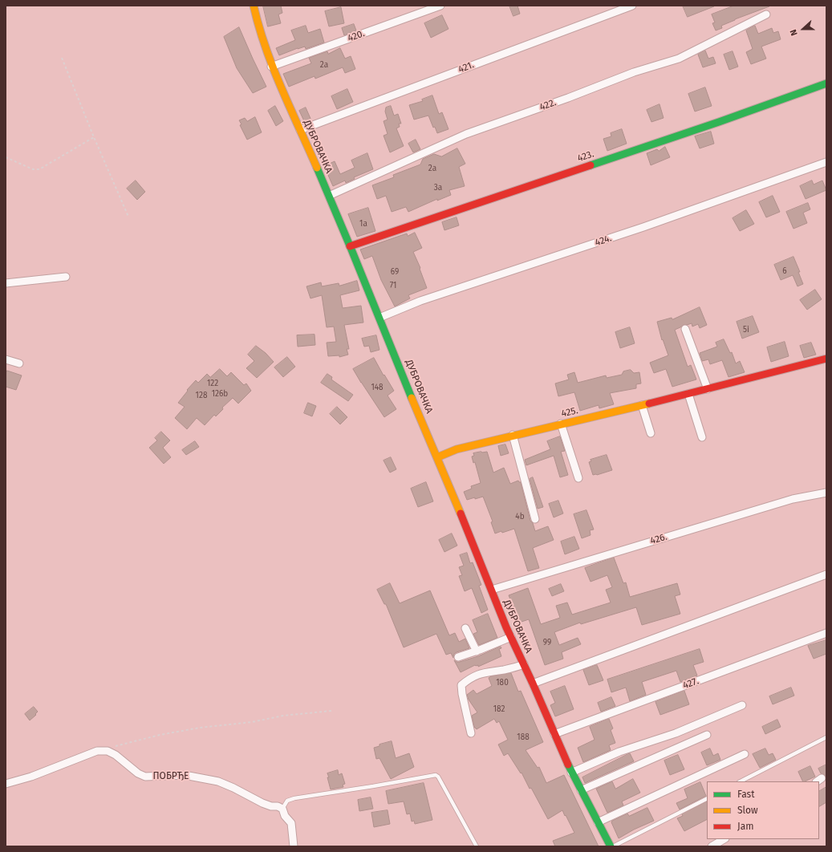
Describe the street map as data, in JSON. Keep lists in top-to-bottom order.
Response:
{
  "streets": {
    "main road": ["ДУБРОВАЧКА", "423.", "425."],
    "street": [
      "420.",
      "421.",
      "422.",
      "424.",
      "426.",
      "427.",
      "ПОБРЂЕ"
    ]
  },
  "crossings": [
    ["420.", "ДУБРОВАЧКА"],
    ["421.", "ДУБРОВАЧКА"],
    ["422.", "ДУБРОВАЧКА"],
    ["ДУБРОВАЧКА", "423."],
    ["ДУБРОВАЧКА", "424."],
    ["ДУБРОВАЧКА", "425."],
    ["ДУБРОВАЧКА", "426."],
    ["ДУБРОВАЧКА", "427."]
  ],
  "house_numbers": [
    "2a",
    "2a",
    "3a",
    "1a",
    "6",
    "69",
    "71",
    "5i",
    "122",
    "148",
    "126b",
    "128",
    "4b",
    "99",
    "180",
    "182",
    "188"
  ],
  "legend": ["Fast", "Slow", "Jam"],
  "north": "left"
}
